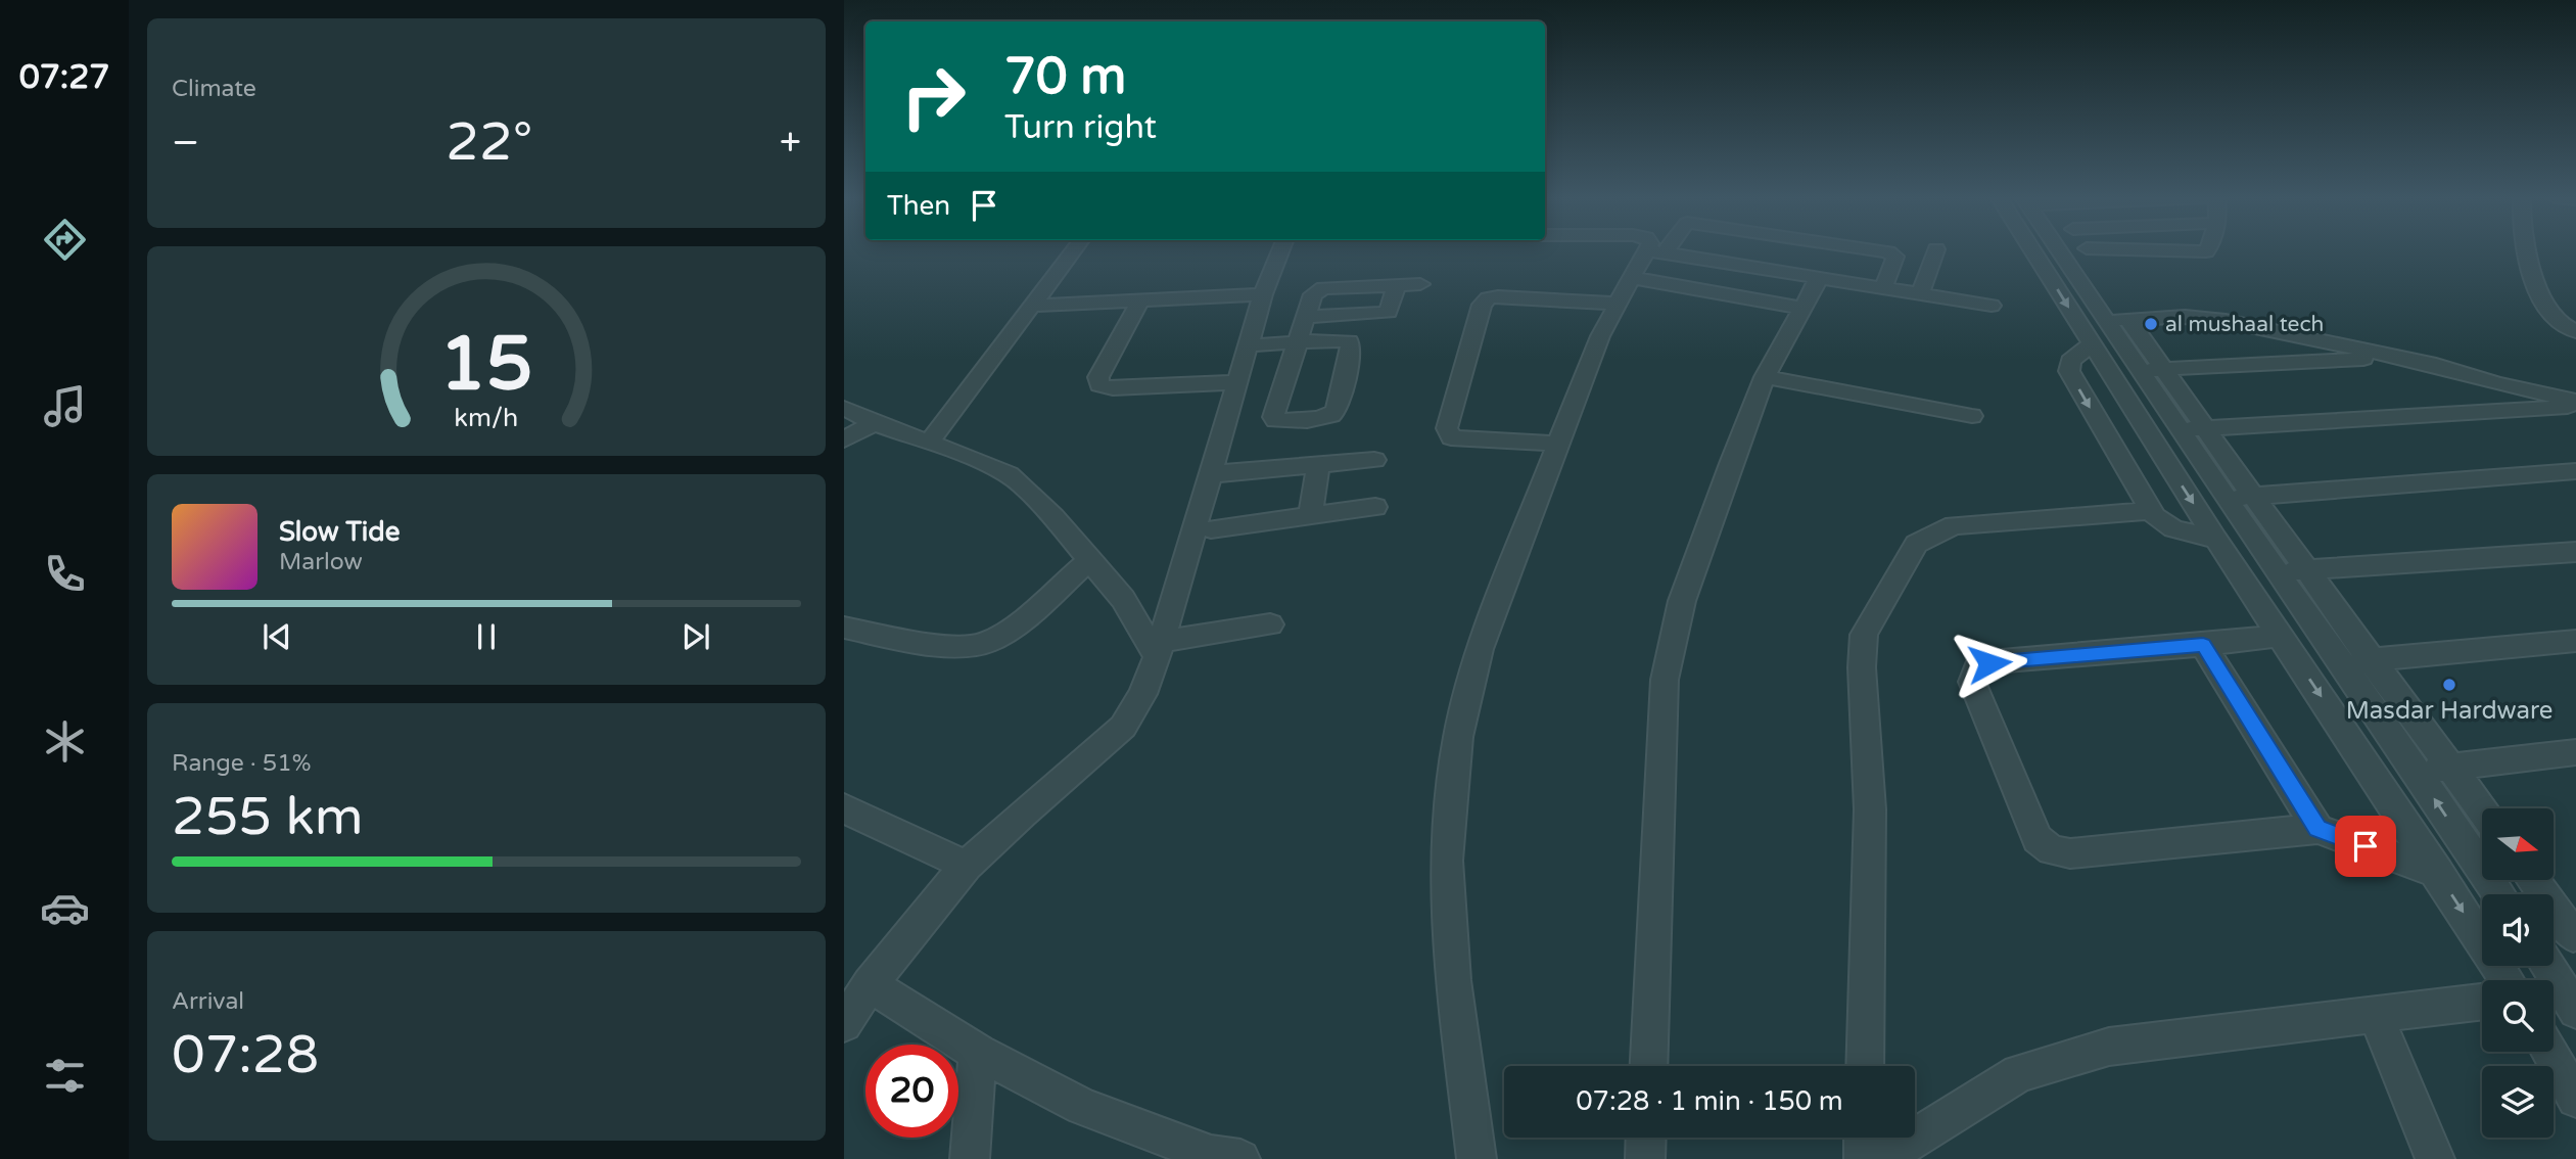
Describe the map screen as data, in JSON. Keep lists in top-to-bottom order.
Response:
{
  "places": ["al mushaal tech", "Masdar Hardware"],
  "north": "right",
  "page": {
    "tabs": "07:27",
    "tile": [
      "Climate",
      ["Range · 51%", "255 km"],
      ["Arrival", "07:28"]
    ],
    "turn": ["70 m", "Turn right"],
    "heat": ["−", "22°", "+"],
    "then": "Then",
    "song": ["Slow Tide", "Marlow"],
    "limit": "20",
    "trip": "07:28 · 1 min · 150 m",
    "gauge": ["15", "km/h"]
  }
}
